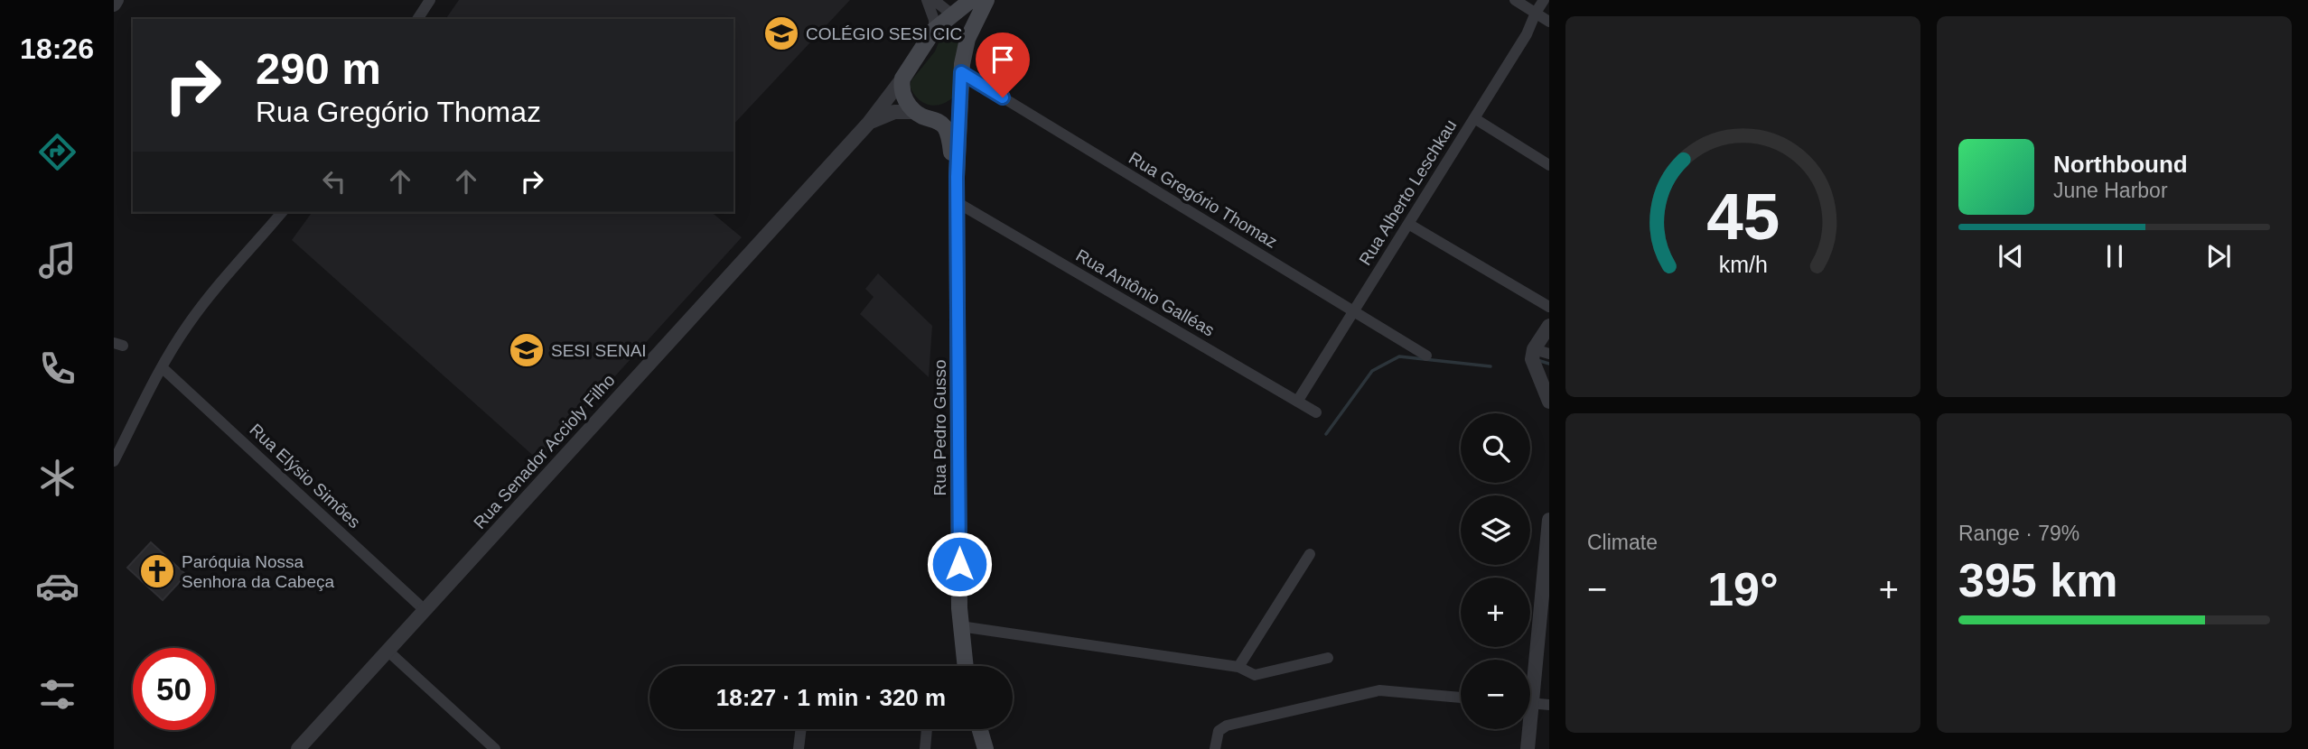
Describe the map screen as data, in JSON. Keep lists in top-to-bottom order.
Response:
{
  "streets": {
    "main road": ["Rua Pedro Gusso"],
    "street": [
      "Rua Alberto Leschkau",
      "Rua Gregório Thomaz",
      "Rua Antônio Galléas",
      "Rua Senador Accioly Filho",
      "Rua Elýsio Simões"
    ]
  },
  "crossings": [
    ["Rua Alberto Leschkau", "Rua Gregório Thomaz"],
    ["Rua Alberto Leschkau", "Rua Antônio Galléas"],
    ["Rua Gregório Thomaz", "Rua Pedro Gusso"],
    ["Rua Antônio Galléas", "Rua Pedro Gusso"],
    ["Rua Senador Accioly Filho", "Rua Elýsio Simões"]
  ],
  "places": {
    "school or university": ["COLÉGIO SESI CIC", "SESI SENAI"],
    "church": ["Paróquia Nossa Senhora da Cabeça"]
  },
  "page": {
    "tabs": "18:26",
    "turn": ["290 m", "Rua Gregório Thomaz"],
    "song": ["Northbound", "June Harbor"],
    "map_buttons": ["+", "−"],
    "tile": [
      "Climate",
      ["Range · 79%", "395 km"]
    ],
    "heat": ["−", "19°", "+"],
    "limit": "50",
    "trip": "18:27 · 1 min · 320 m",
    "gauge": ["45", "km/h"]
  }
}
